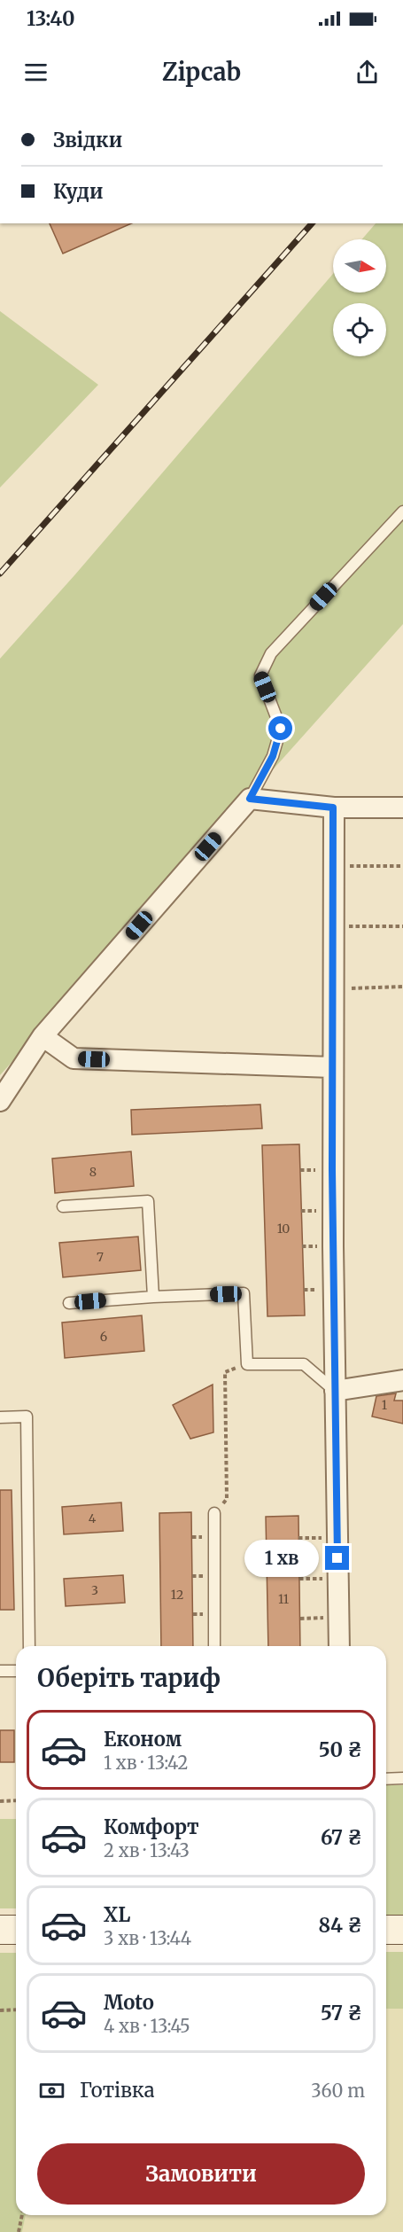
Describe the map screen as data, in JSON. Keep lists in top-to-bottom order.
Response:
{
  "house_numbers": [
    "8",
    "10",
    "7",
    "6",
    "1",
    "4",
    "3",
    "12",
    "11"
  ],
  "north": "right",
  "page": {
    "status": "13:40",
    "header": "Zipcab",
    "banner": ["Звідки", "Куди"],
    "bubble": "1 хв",
    "heading": "Оберіть тариф",
    "list": [
      {
        "name": "Економ",
        "note": "1 хв · 13:42",
        "value": "50 ₴"
      },
      {
        "name": "Комфорт",
        "note": "2 хв · 13:43",
        "value": "67 ₴"
      },
      {
        "name": "XL",
        "note": "3 хв · 13:44",
        "value": "84 ₴"
      },
      {
        "name": "Moto",
        "note": "4 хв · 13:45",
        "value": "57 ₴"
      }
    ],
    "pay": ["Готівка", "360 m"],
    "buttons": "Замовити"
  }
}
